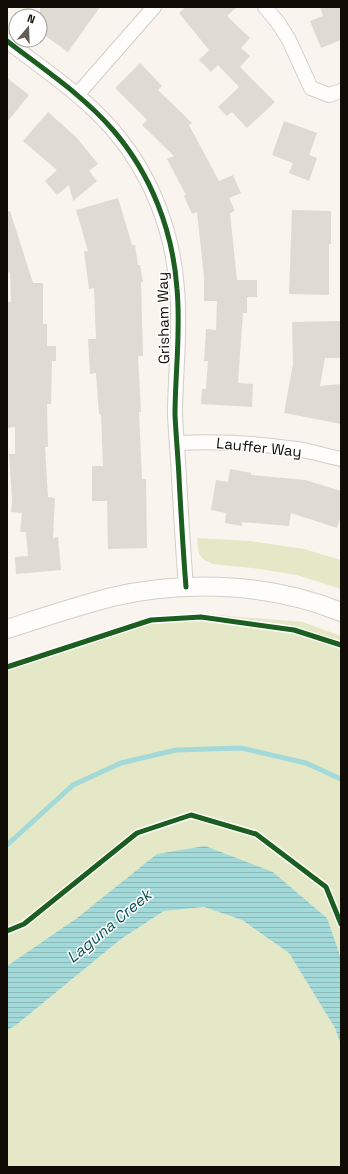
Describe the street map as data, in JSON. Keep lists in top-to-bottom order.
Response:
{
  "streets": {
    "street": ["Grisham Way", "Lauffer Way"]
  },
  "crossings": [
    ["Grisham Way", "Lauffer Way"]
  ],
  "water": ["Laguna Creek"],
  "north": "top"
}
